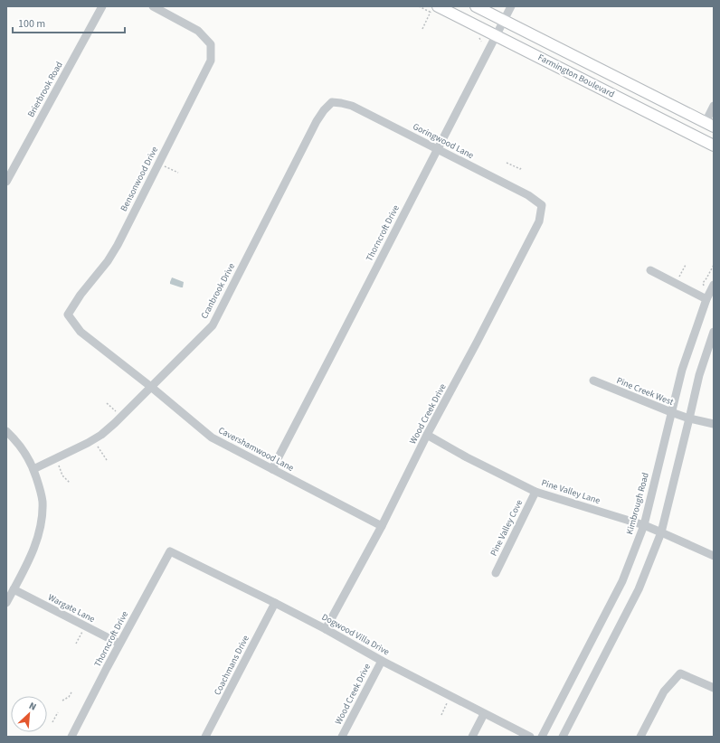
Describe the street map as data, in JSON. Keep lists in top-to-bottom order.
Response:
{
  "streets": {
    "main road": ["Farmington Boulevard"],
    "street": [
      "Brierbrook Road",
      "Goringwood Lane",
      "Bensonwood Drive",
      "Thorncroft Drive",
      "Cranbrook Drive",
      "Pine Creek West",
      "Wood Creek Drive",
      "Cavershamwood Lane",
      "Pine Valley Lane",
      "Kimbrough Road",
      "Pine Valley Cove",
      "Wargate Lane",
      "Dogwood Villa Drive",
      "Coachmans Drive"
    ]
  },
  "crossings": [
    ["Farmington Boulevard", "Thorncroft Drive"],
    ["Goringwood Lane", "Thorncroft Drive"],
    ["Goringwood Lane", "Cranbrook Drive"],
    ["Goringwood Lane", "Wood Creek Drive"],
    ["Bensonwood Drive", "Cavershamwood Lane"],
    ["Thorncroft Drive", "Cavershamwood Lane"],
    ["Thorncroft Drive", "Wargate Lane"],
    ["Thorncroft Drive", "Dogwood Villa Drive"],
    ["Cranbrook Drive", "Cavershamwood Lane"],
    ["Pine Creek West", "Kimbrough Road"],
    ["Wood Creek Drive", "Cavershamwood Lane"],
    ["Wood Creek Drive", "Pine Valley Lane"],
    ["Wood Creek Drive", "Dogwood Villa Drive"],
    ["Pine Valley Lane", "Kimbrough Road"],
    ["Pine Valley Lane", "Pine Valley Cove"],
    ["Dogwood Villa Drive", "Coachmans Drive"]
  ],
  "scale_bar": "100 m",
  "north": "top right"
}
